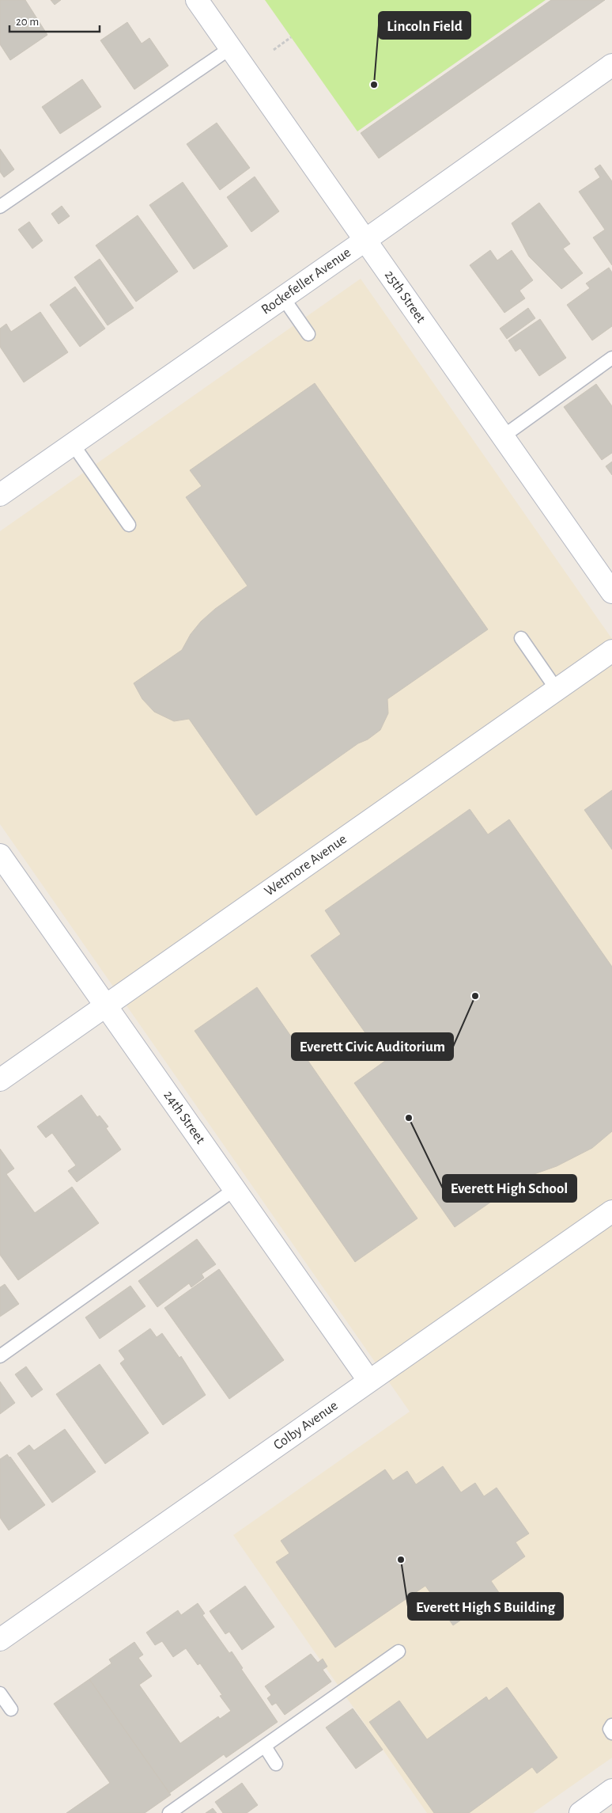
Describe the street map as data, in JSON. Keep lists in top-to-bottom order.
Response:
{
  "streets": {
    "street": [
      "Rockefeller Avenue",
      "25th Street",
      "Wetmore Avenue",
      "24th Street",
      "Colby Avenue"
    ]
  },
  "crossings": [
    ["Rockefeller Avenue", "25th Street"],
    ["Wetmore Avenue", "24th Street"],
    ["24th Street", "Colby Avenue"]
  ],
  "places": [
    "Lincoln Field",
    "Everett Civic Auditorium",
    "Everett High School",
    "Everett High S Building"
  ],
  "scale_bar": "20 m"
}
